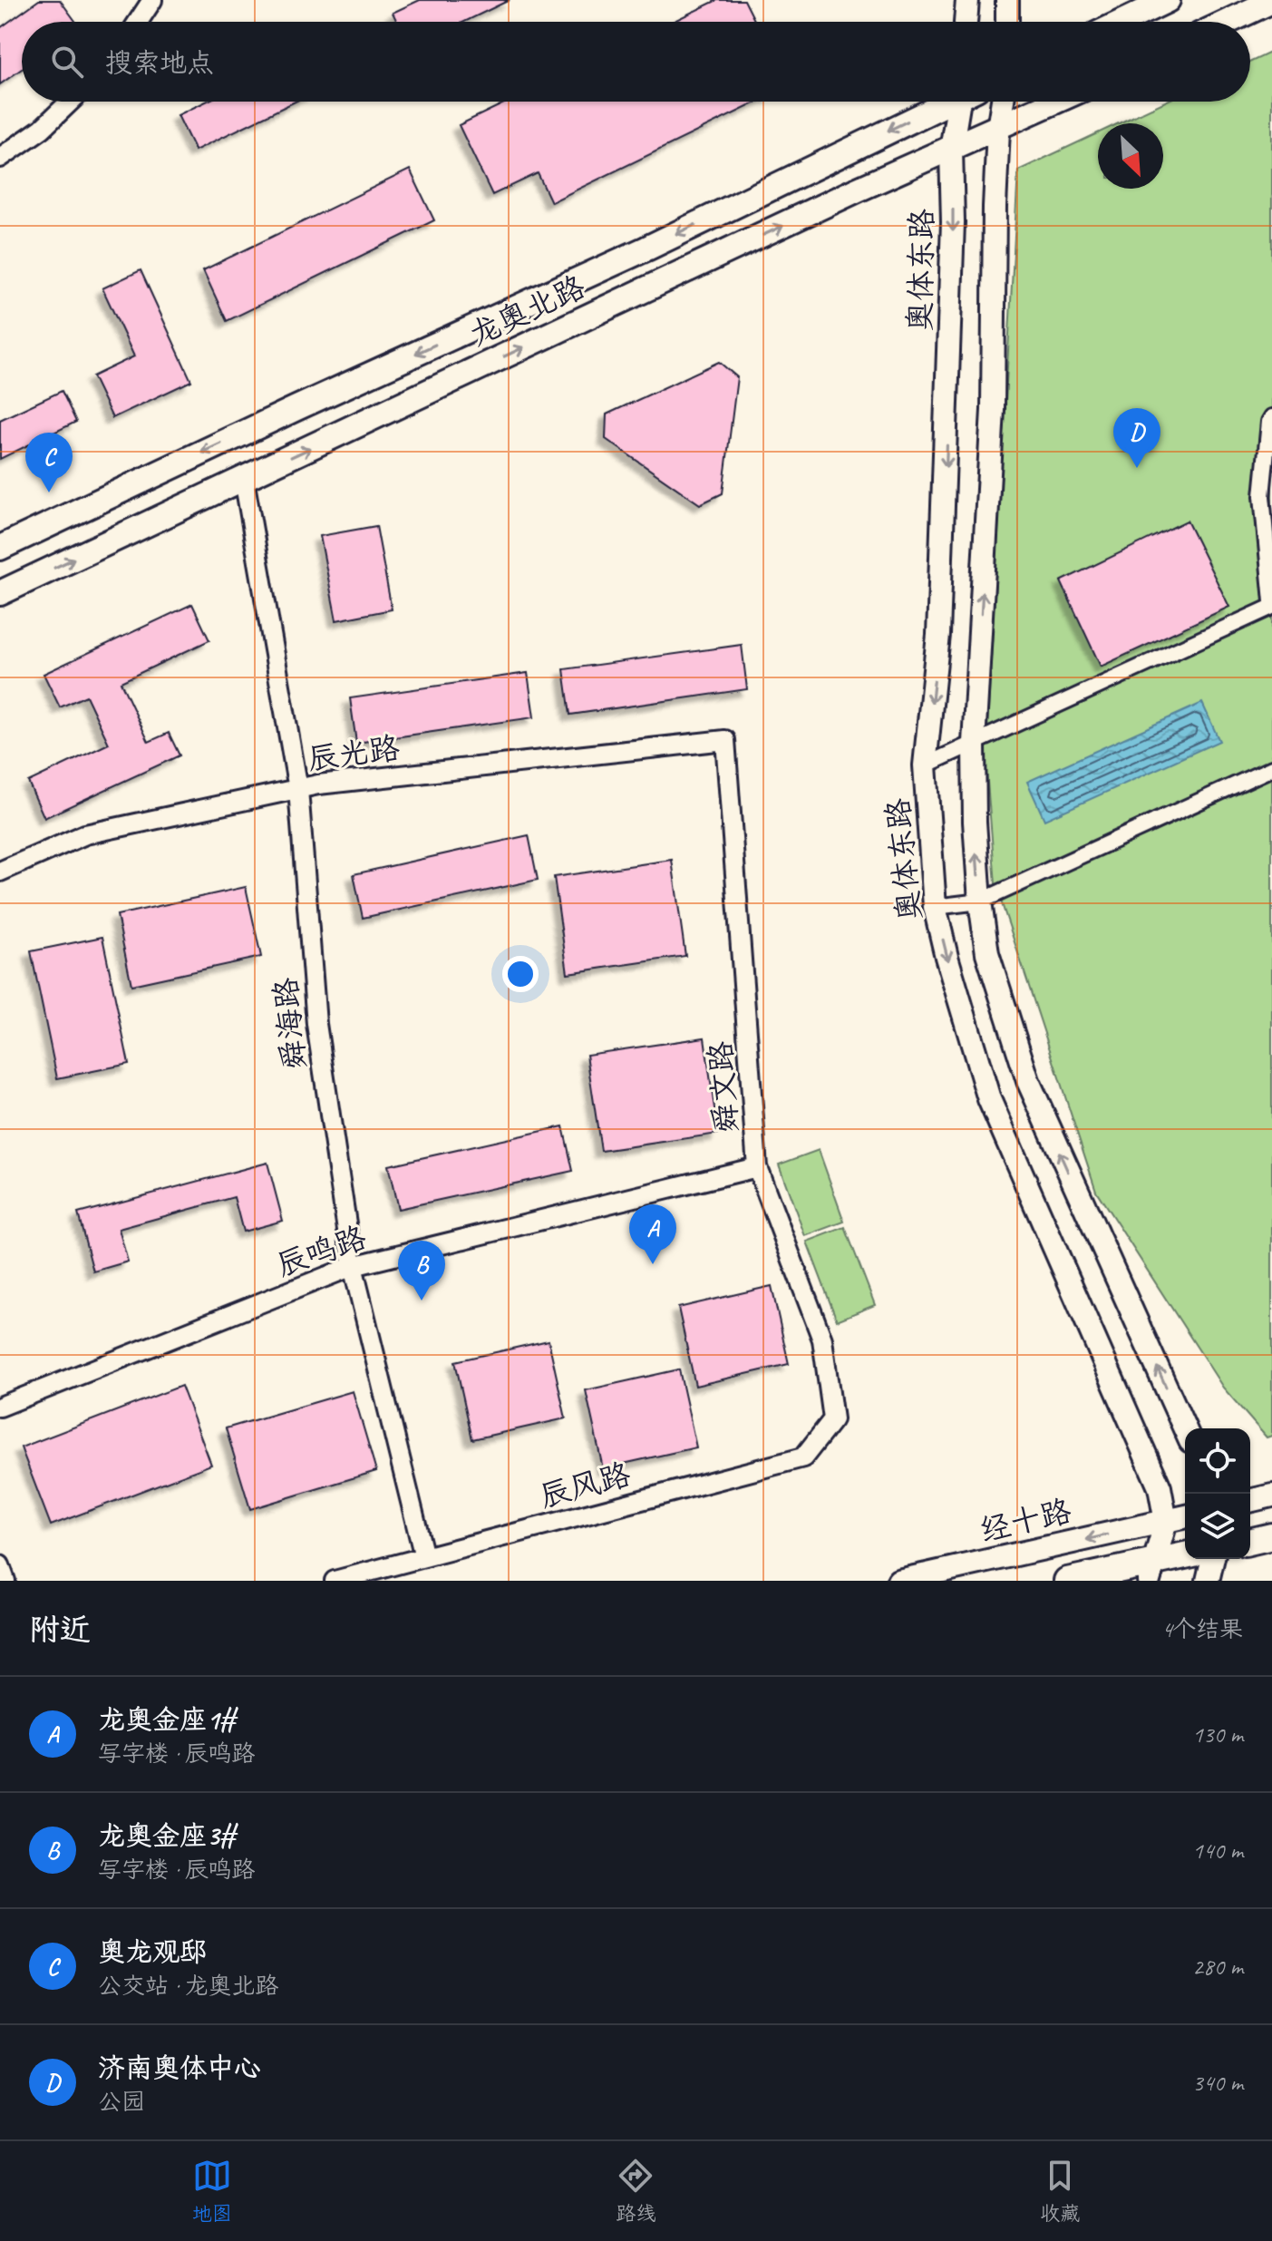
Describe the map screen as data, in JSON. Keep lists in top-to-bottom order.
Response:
{
  "streets": {
    "main road": ["奥体东路", "龙奥北路", "经十路"],
    "street": [
      "辰光路",
      "舜海路",
      "舜文路",
      "辰鸣路",
      "辰风路"
    ]
  },
  "crossings": [
    ["奥体东路", "龙奥北路"],
    ["奥体东路", "经十路"],
    ["龙奥北路", "舜海路"],
    ["辰光路", "舜海路"],
    ["辰光路", "舜文路"],
    ["舜海路", "辰鸣路"],
    ["舜海路", "辰风路"],
    ["舜文路", "辰鸣路"],
    ["舜文路", "辰风路"]
  ],
  "one_way": ["经十路"],
  "north": "bottom right",
  "page": {
    "search": "搜索地点",
    "pins": [
      "D",
      "C",
      "A",
      "B"
    ],
    "heading": ["附近", "4个结果"],
    "list": [
      {
        "mark": "A",
        "name": "龙奥金座1#",
        "note": "写字楼 · 辰鸣路",
        "value": "130 m"
      },
      {
        "mark": "B",
        "name": "龙奥金座3#",
        "note": "写字楼 · 辰鸣路",
        "value": "140 m"
      },
      {
        "mark": "C",
        "name": "奥龙观邸",
        "note": "公交站 · 龙奥北路",
        "value": "280 m"
      },
      {
        "mark": "D",
        "name": "济南奥体中心",
        "note": "公园",
        "value": "340 m"
      }
    ],
    "nav": ["地图", "路线", "收藏"]
  }
}
